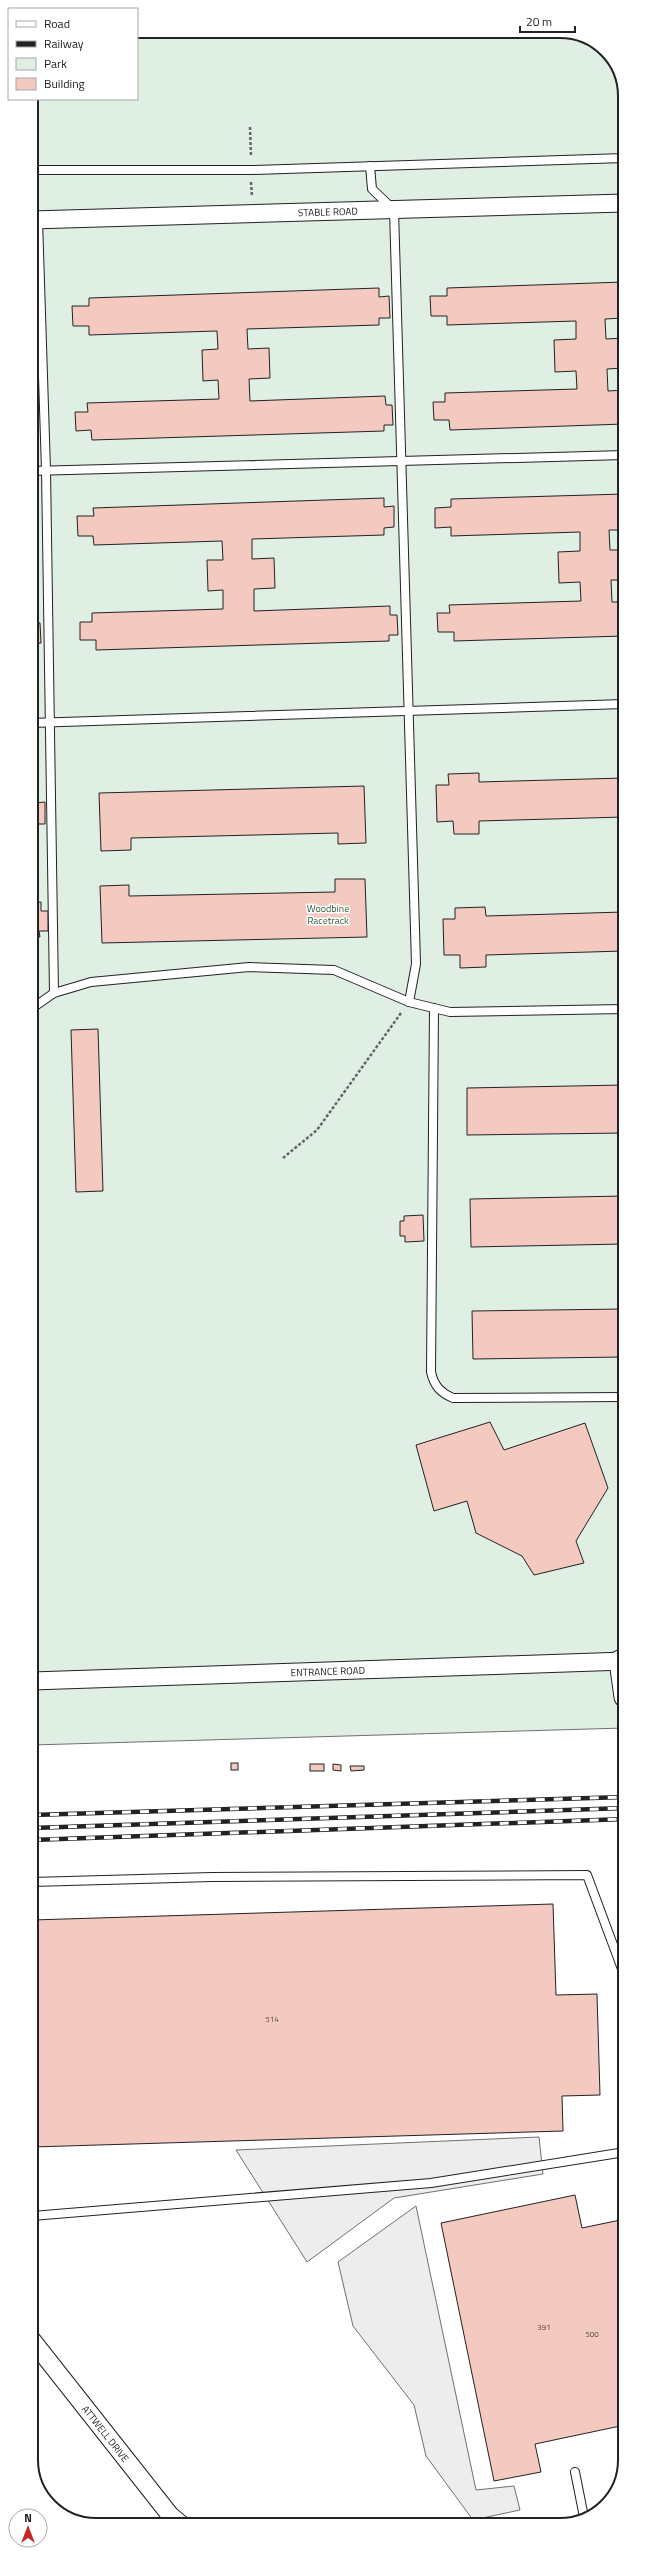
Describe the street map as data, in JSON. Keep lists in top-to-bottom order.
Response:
{
  "streets": {
    "street": ["STABLE ROAD", "ENTRANCE ROAD", "ATTWELL DRIVE"]
  },
  "parks": ["Woodbine Racetrack"],
  "house_numbers": ["514", "391", "500"],
  "legend": [
    "Road",
    "Railway",
    "Park",
    "Building"
  ],
  "scale_bar": "20 m",
  "north": "top"
}
